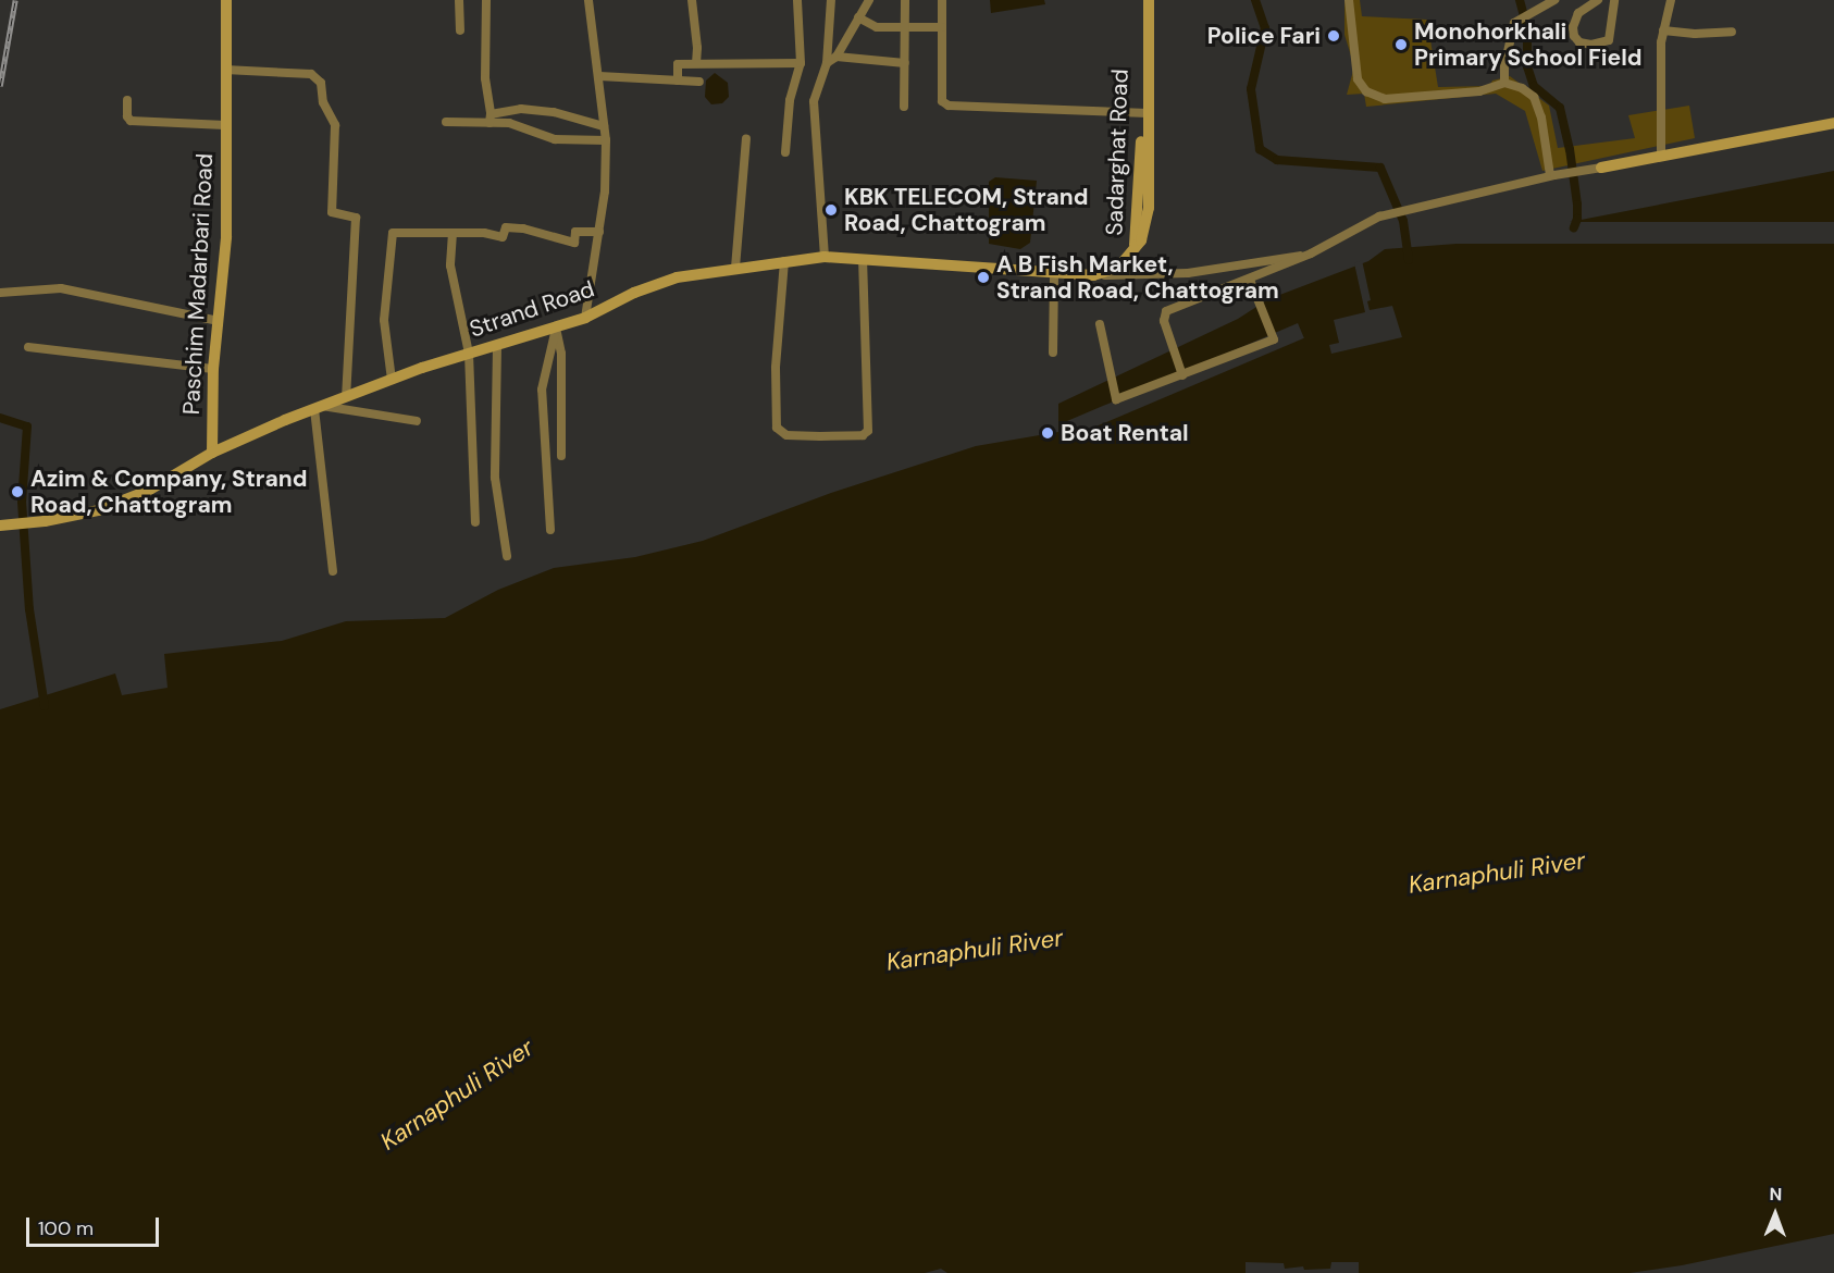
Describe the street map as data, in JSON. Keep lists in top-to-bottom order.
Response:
{
  "streets": {
    "main road": ["Sadarghat Road", "Paschim Madarbari Road", "Strand Road"]
  },
  "crossings": [
    ["Sadarghat Road", "Strand Road"],
    ["Paschim Madarbari Road", "Strand Road"]
  ],
  "water": ["Karnaphuli River"],
  "places": [
    "Police Fari",
    "Monohorkhali Primary School Field",
    "KBK TELECOM, Strand Road, Chattogram",
    "A B Fish Market, Strand Road, Chattogram",
    "Boat Rental",
    "Azim & Company, Strand Road, Chattogram"
  ],
  "scale_bar": "100 m",
  "north": "top"
}
